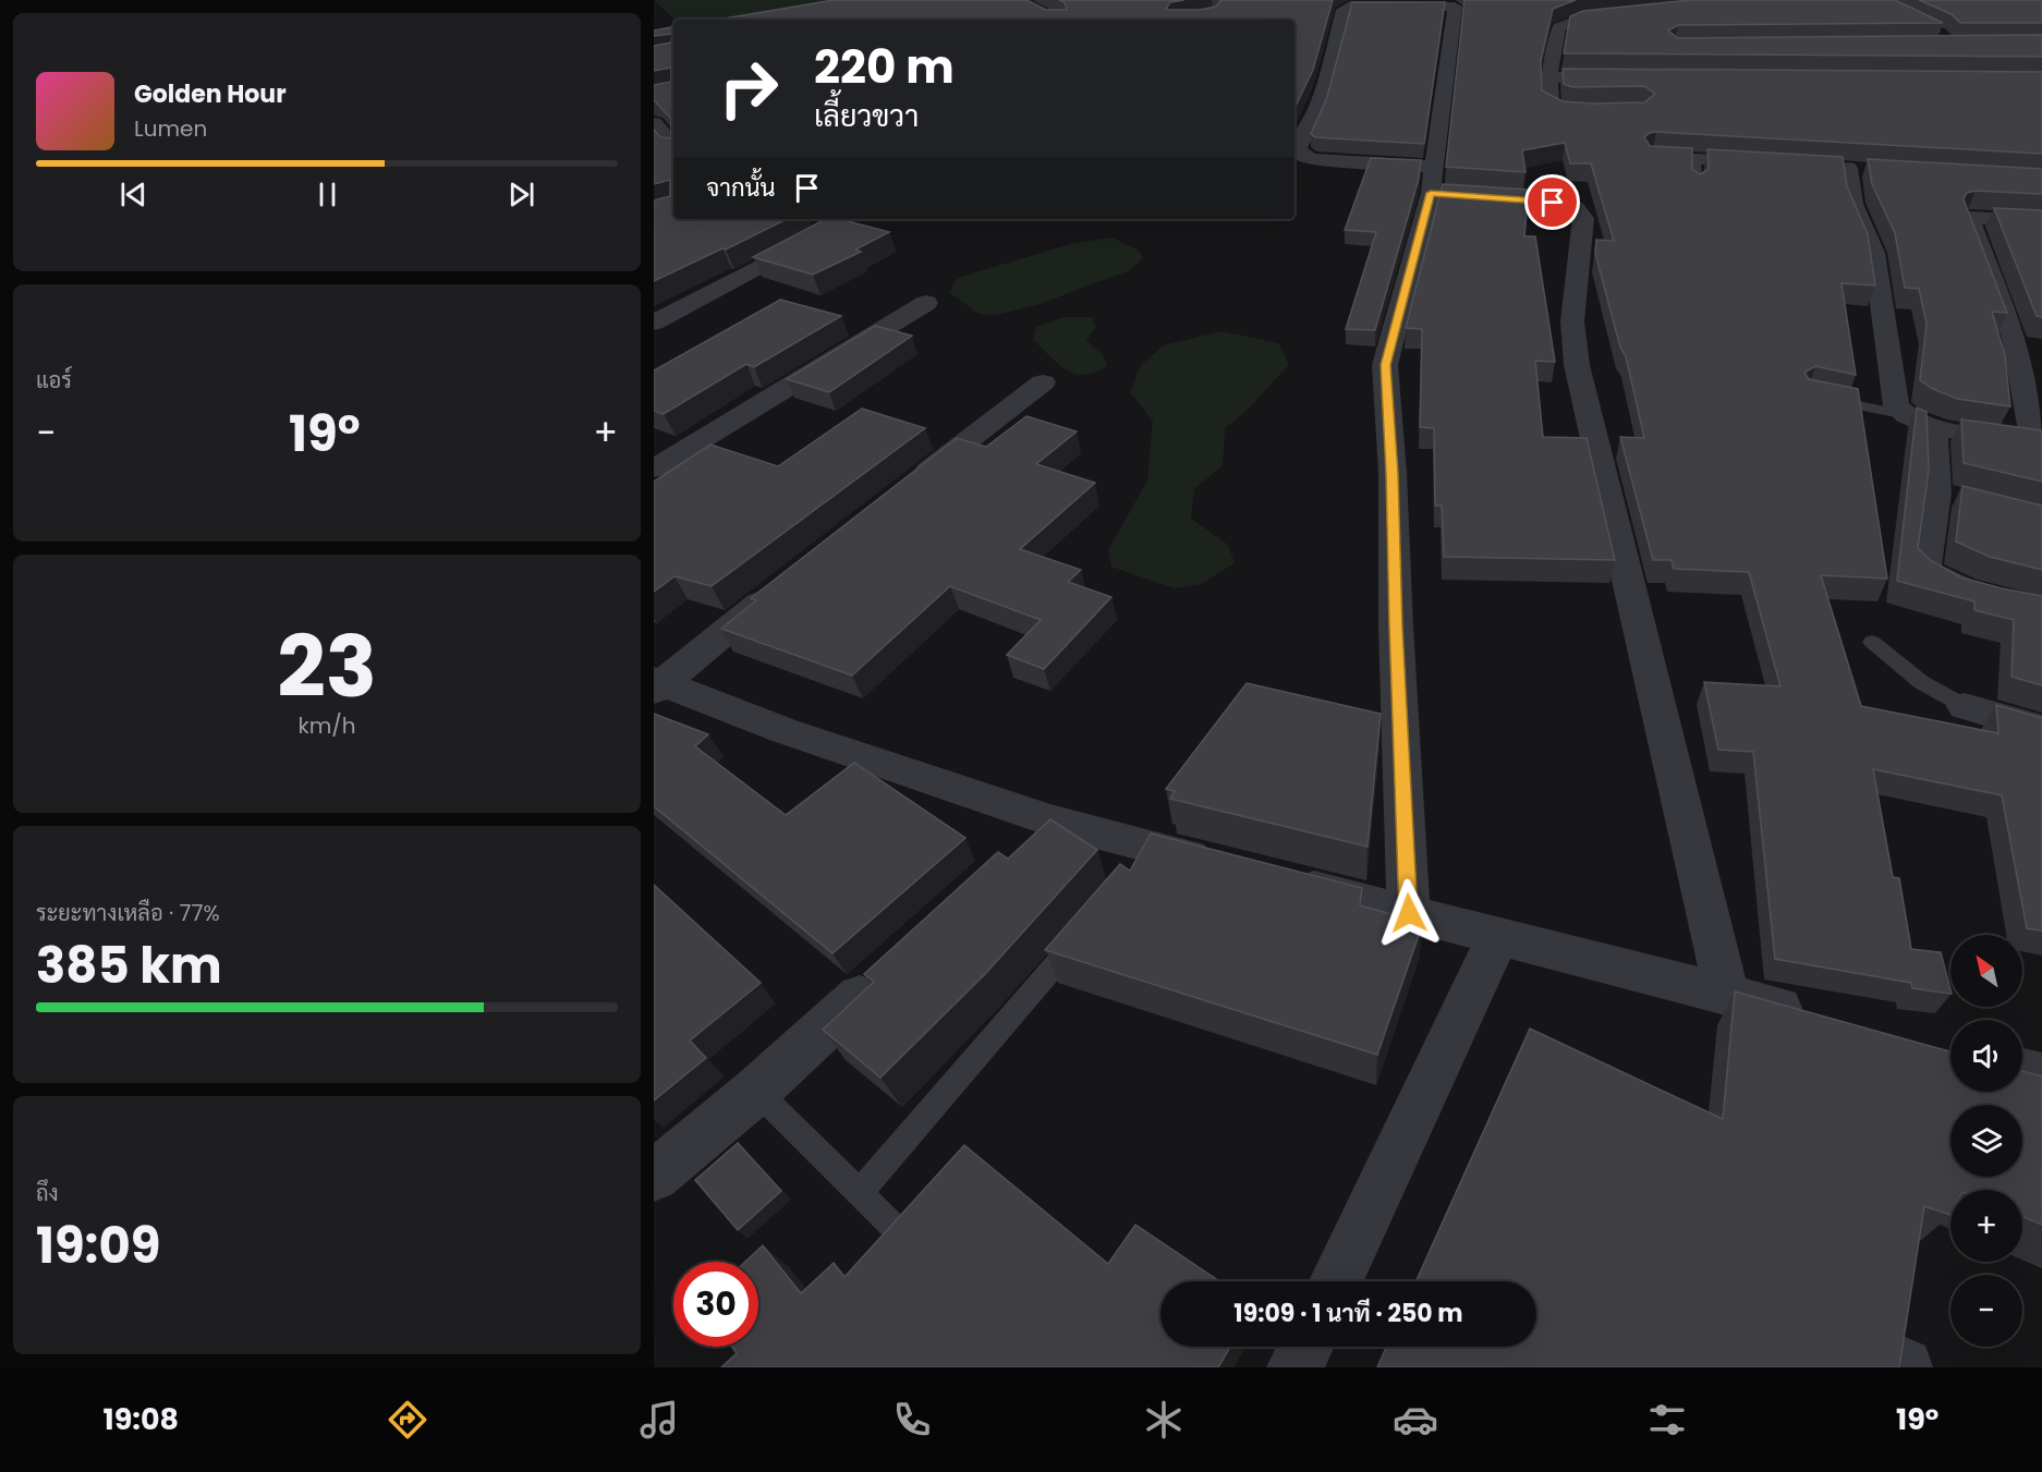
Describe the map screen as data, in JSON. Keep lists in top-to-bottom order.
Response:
{
  "north": "top left",
  "page": {
    "turn": ["220 m", "เลี้ยวขวา"],
    "song": ["Golden Hour", "Lumen"],
    "then": "จากนั้น",
    "tile": [
      "แอร์",
      ["23", "km/h"],
      ["ระยะทางเหลือ · 77%", "385 km"],
      ["ถึง", "19:09"]
    ],
    "heat": ["−", "19°", "+"],
    "map_buttons": ["+", "−"],
    "limit": "30",
    "trip": "19:09 · 1 นาที · 250 m",
    "tabs": ["19:08", "19°"]
  }
}
